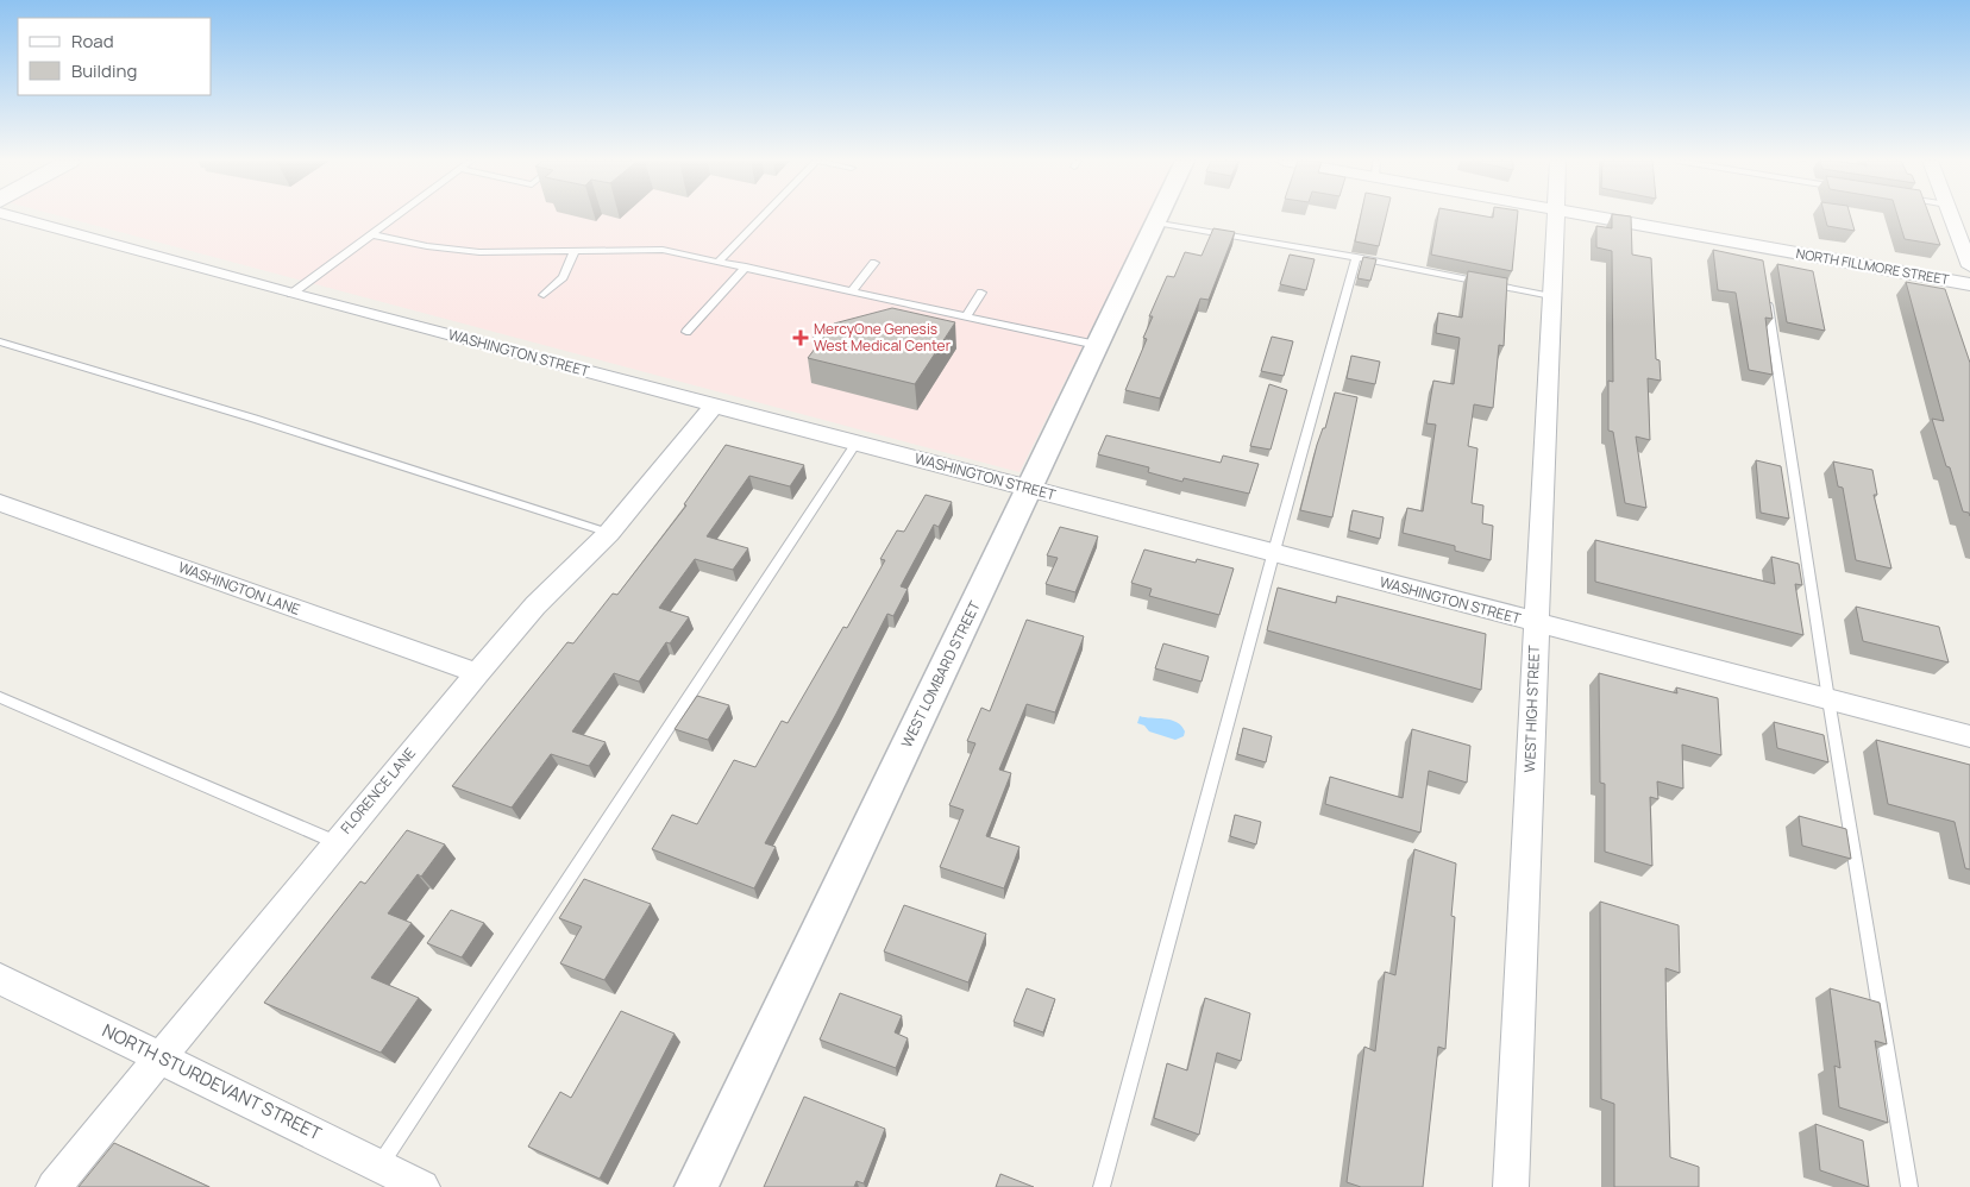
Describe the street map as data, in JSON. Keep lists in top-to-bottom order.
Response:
{
  "streets": {
    "street": [
      "NORTH FILLMORE STREET",
      "WASHINGTON STREET",
      "WASHINGTON LANE",
      "WEST LOMBARD STREET",
      "WEST HIGH STREET",
      "FLORENCE LANE",
      "NORTH STURDEVANT STREET"
    ]
  },
  "crossings": [
    ["WASHINGTON STREET", "WEST LOMBARD STREET"],
    ["WASHINGTON STREET", "WEST HIGH STREET"],
    ["WASHINGTON STREET", "FLORENCE LANE"],
    ["WASHINGTON LANE", "FLORENCE LANE"],
    ["FLORENCE LANE", "NORTH STURDEVANT STREET"]
  ],
  "places": {
    "health": ["MercyOne Genesis West Medical Center"]
  },
  "legend": ["Road", "Building"]
}
